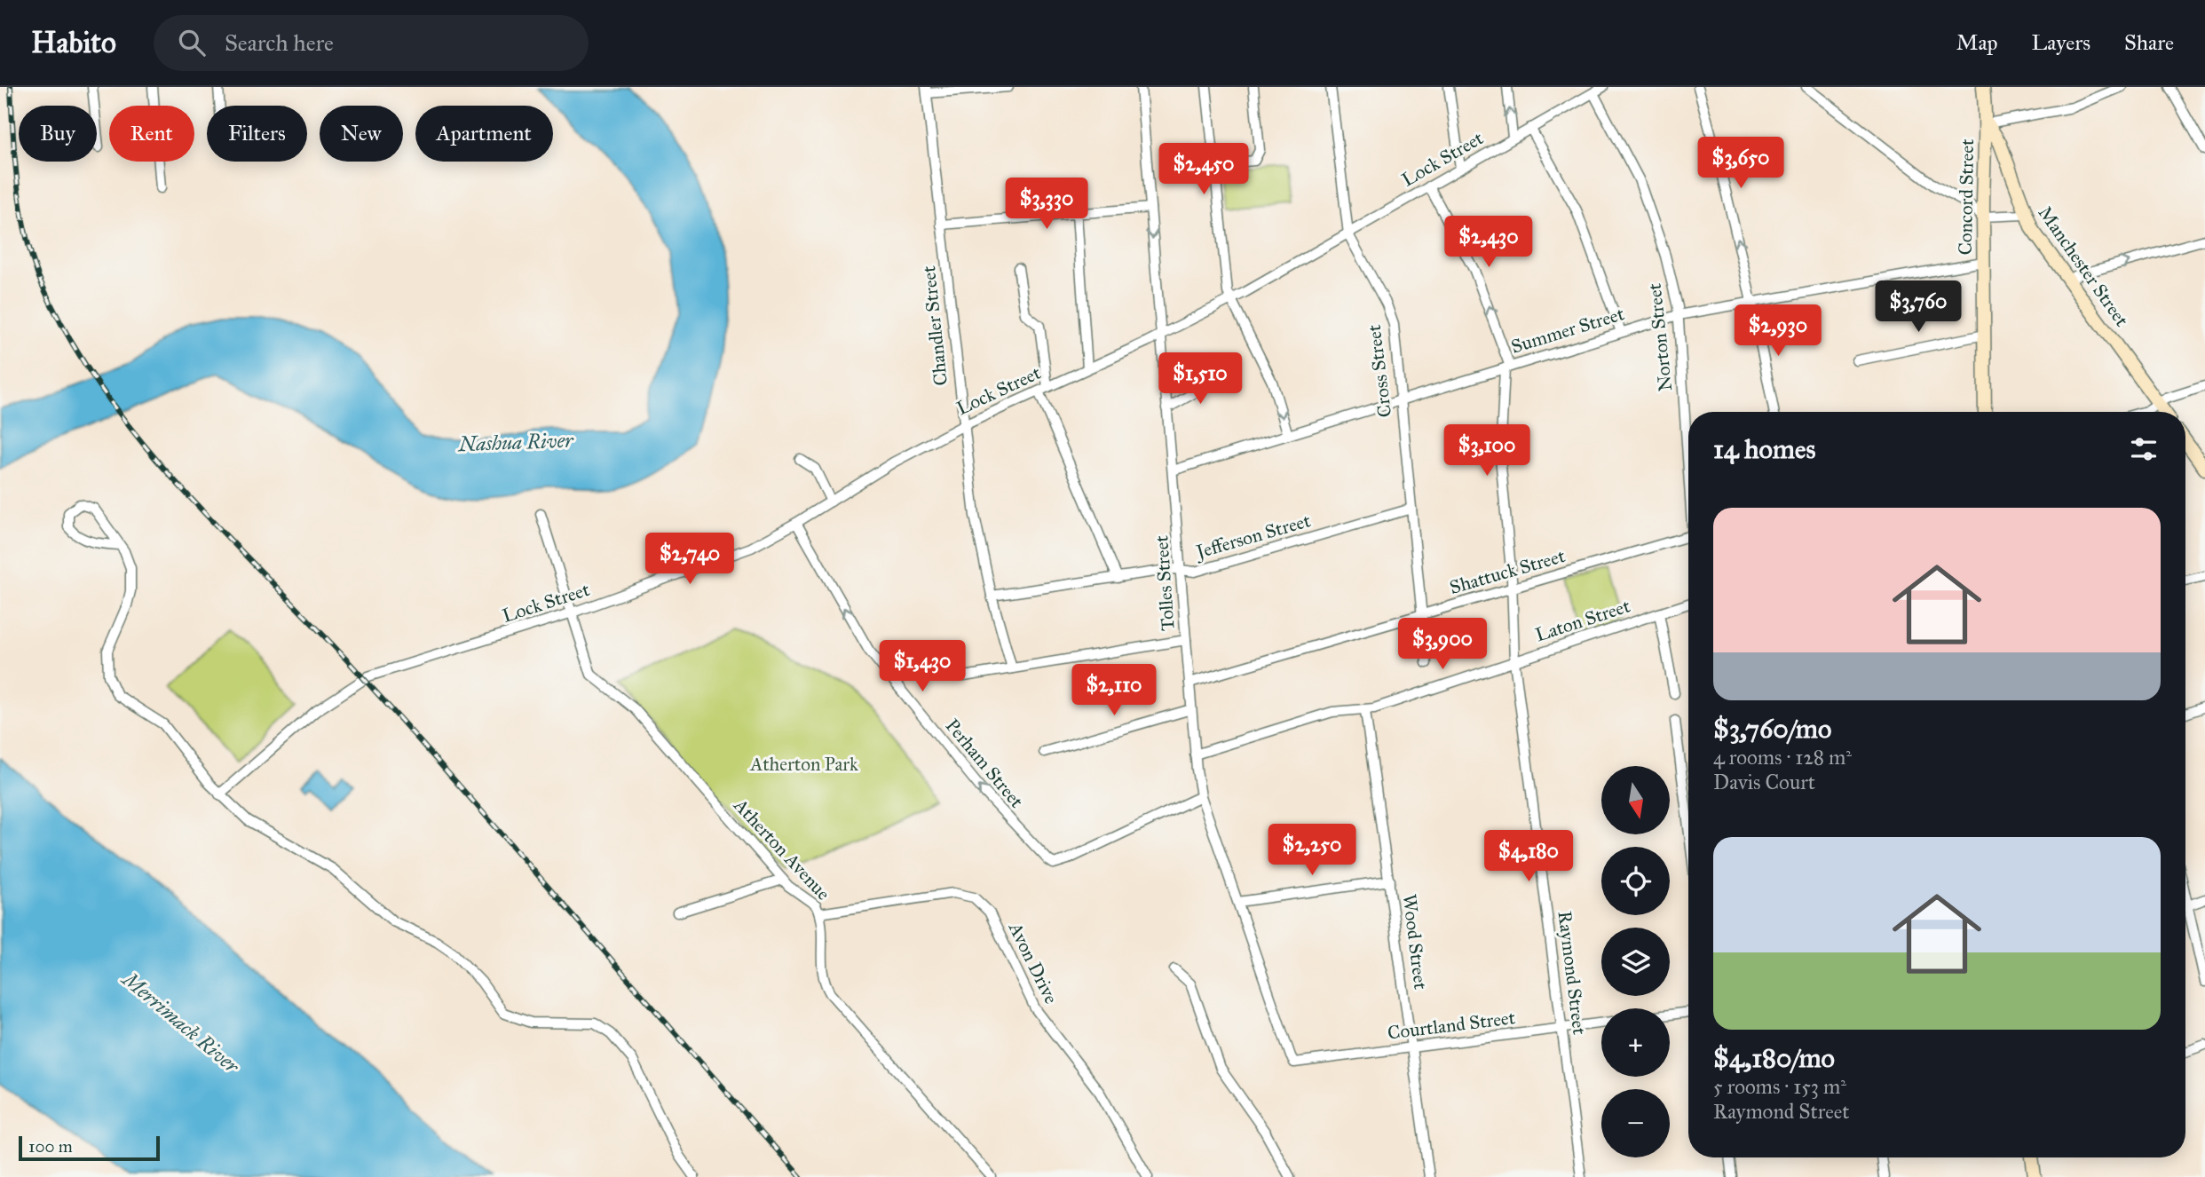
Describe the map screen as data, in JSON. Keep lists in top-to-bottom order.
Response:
{
  "streets": {
    "street": [
      "Lock Street",
      "Concord Street",
      "Manchester Street",
      "Chandler Street",
      "Summer Street",
      "Norton Street",
      "Cross Street",
      "Jefferson Street",
      "Shattuck Street",
      "Tolles Street",
      "Laton Street",
      "Perham Street",
      "Atherton Avenue",
      "Wood Street",
      "Avon Drive",
      "Raymond Street",
      "Courtland Street"
    ]
  },
  "crossings": [
    ["Lock Street", "Chandler Street"],
    ["Lock Street", "Norton Street"],
    ["Lock Street", "Cross Street"],
    ["Lock Street", "Tolles Street"],
    ["Lock Street", "Perham Street"],
    ["Lock Street", "Atherton Avenue"],
    ["Concord Street", "Manchester Street"],
    ["Concord Street", "Summer Street"],
    ["Chandler Street", "Jefferson Street"],
    ["Summer Street", "Norton Street"],
    ["Summer Street", "Cross Street"],
    ["Summer Street", "Tolles Street"],
    ["Summer Street", "Raymond Street"],
    ["Cross Street", "Jefferson Street"],
    ["Cross Street", "Shattuck Street"],
    ["Jefferson Street", "Tolles Street"],
    ["Shattuck Street", "Tolles Street"],
    ["Shattuck Street", "Raymond Street"],
    ["Tolles Street", "Laton Street"],
    ["Tolles Street", "Perham Street"],
    ["Tolles Street", "Courtland Street"],
    ["Laton Street", "Wood Street"],
    ["Laton Street", "Raymond Street"],
    ["Atherton Avenue", "Avon Drive"],
    ["Wood Street", "Courtland Street"],
    ["Raymond Street", "Courtland Street"]
  ],
  "one_way": ["Perham Street"],
  "water": ["Nashua River", "Merrimack River"],
  "parks": ["Atherton Park"],
  "scale_bar": "100 m",
  "north": "bottom",
  "page": {
    "header": "Habito",
    "search": "Search here",
    "nav": ["Map", "Layers", "Share"],
    "chip": [
      "Buy",
      "Rent",
      "Filters",
      "New",
      "Apartment"
    ],
    "price": [
      "$3,650",
      "$2,450",
      "$3,330",
      "$2,430",
      "$3,760",
      "$2,930",
      "$1,510",
      "$3,100",
      "$2,740",
      "$3,900",
      "$1,430",
      "$2,110",
      "$2,250",
      "$4,180"
    ],
    "heading": "14 homes",
    "list": [
      {
        "name": "$3,760/mo",
        "note": "4 rooms · 128 m² · Davis Court"
      },
      {
        "name": "$4,180/mo",
        "note": "5 rooms · 153 m² · Raymond Street"
      }
    ],
    "map_buttons": ["+", "−"],
    "scale": "100 m"
  }
}
